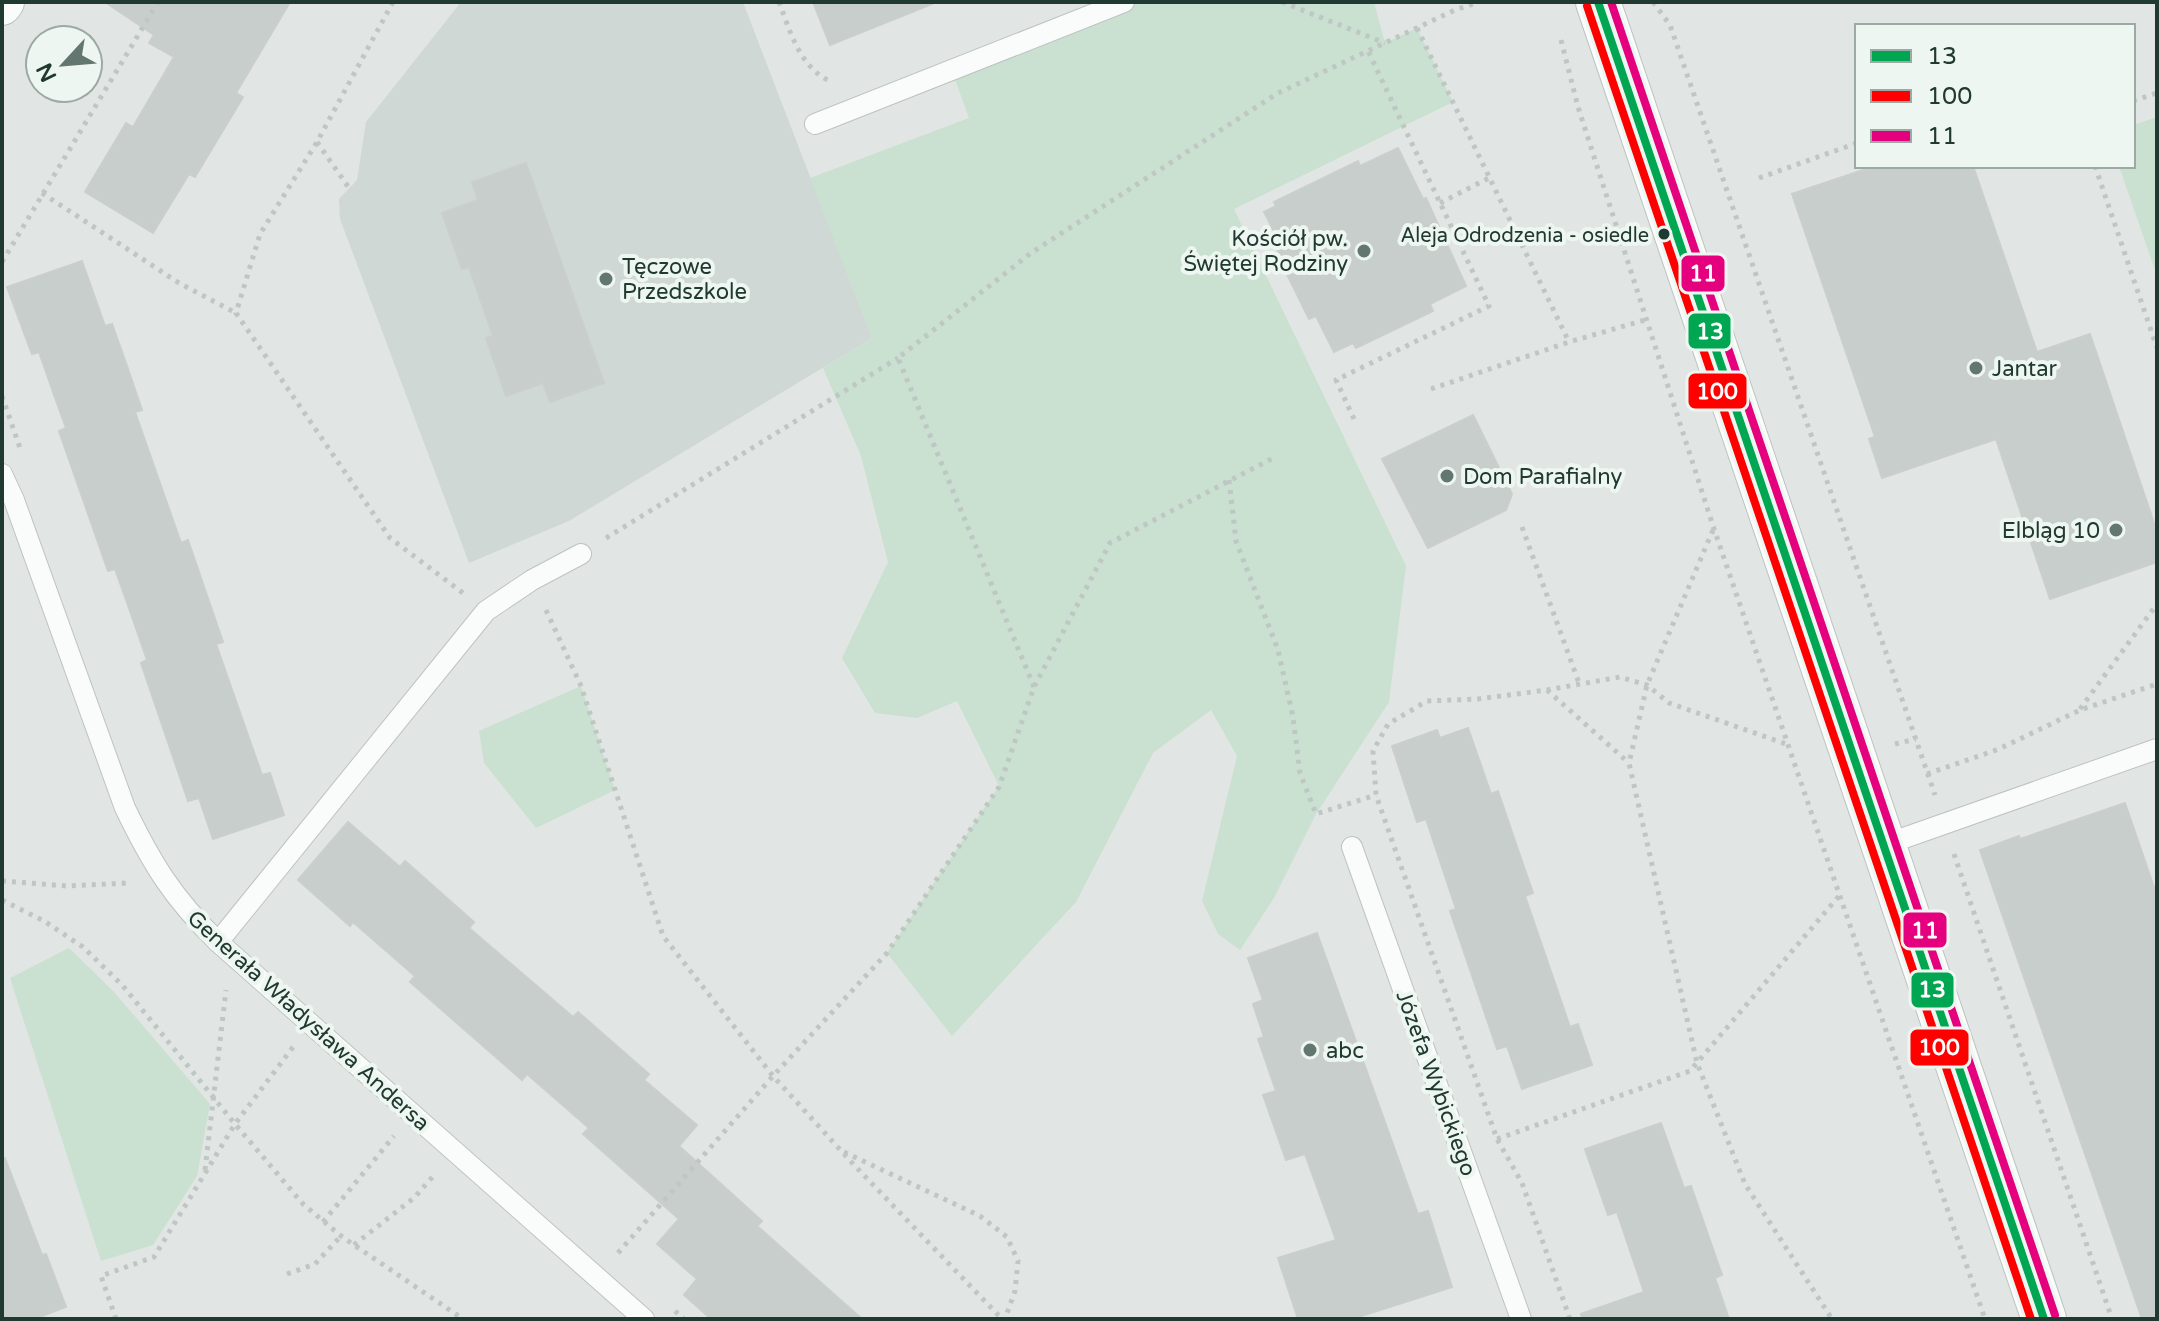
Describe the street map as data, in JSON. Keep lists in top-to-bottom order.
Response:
{
  "streets": {
    "lane": ["Generała Władysława Andersa", "Józefa Wybickiego"]
  },
  "places": [
    "Aleja Odrodzenia - osiedle",
    "Kościół pw. Świętej Rodziny",
    "Tęczowe Przedszkole",
    "Jantar",
    "Dom Parafialny",
    "Elbląg 10",
    "abc"
  ],
  "lines": ["transit line 13", "transit line 11", "transit line 100"],
  "legend": ["13", "100", "11"],
  "north": "bottom left"
}
